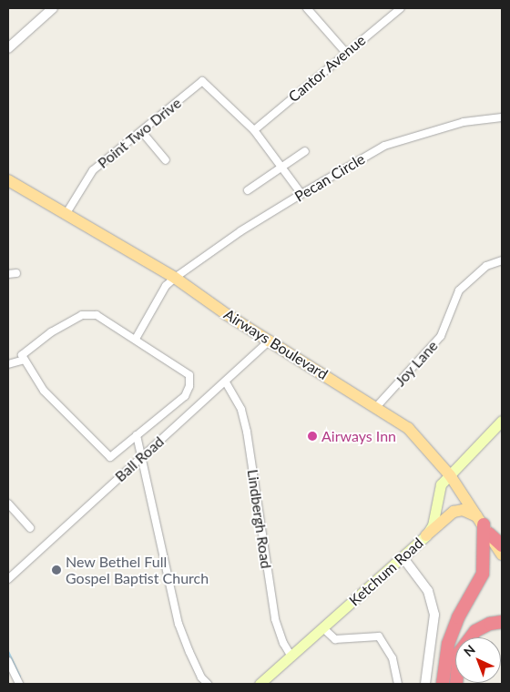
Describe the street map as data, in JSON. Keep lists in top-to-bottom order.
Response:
{
  "streets": {
    "main road": ["Airways Boulevard", "Ketchum Road"],
    "street": [
      "Cantor Avenue",
      "Point Two Drive",
      "Pecan Circle",
      "Joy Lane",
      "Ball Road",
      "Lindbergh Road"
    ]
  },
  "crossings": [
    ["Cantor Avenue", "Point Two Drive"],
    ["Point Two Drive", "Airways Boulevard"],
    ["Pecan Circle", "Airways Boulevard"],
    ["Airways Boulevard", "Joy Lane"],
    ["Airways Boulevard", "Ball Road"],
    ["Airways Boulevard", "Ketchum Road"],
    ["Ball Road", "Lindbergh Road"],
    ["Lindbergh Road", "Ketchum Road"]
  ],
  "places": ["Airways Inn", "New Bethel Full Gospel Baptist Church"],
  "north": "top left"
}
